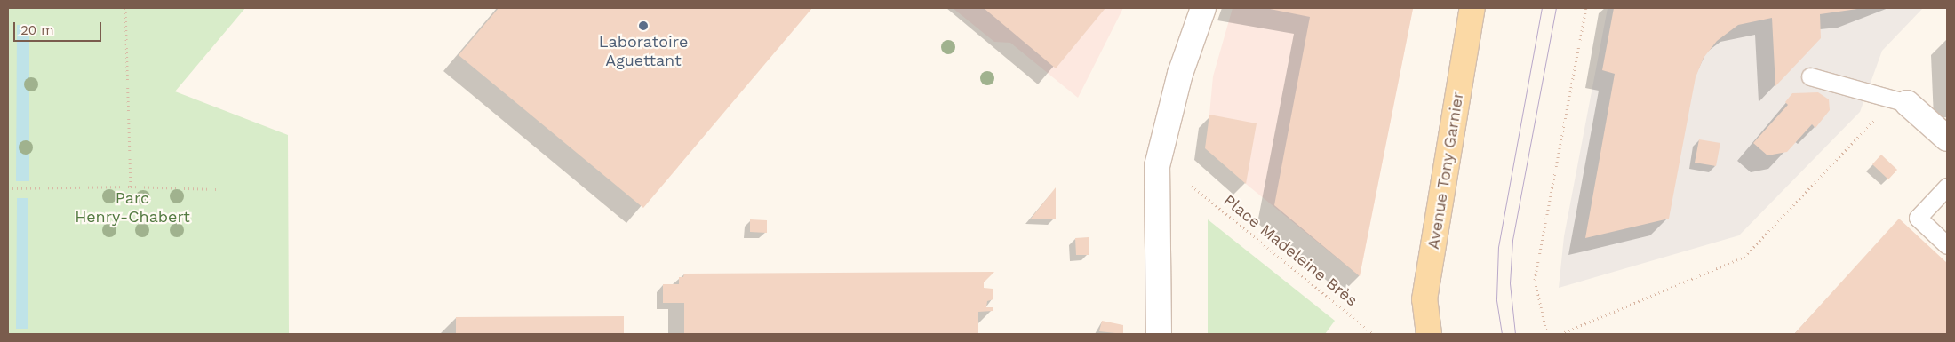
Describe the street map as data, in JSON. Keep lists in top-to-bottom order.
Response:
{
  "streets": {
    "main road": ["Avenue Tony Garnier"],
    "path": ["Place Madeleine Brès"]
  },
  "parks": ["Parc Henry-Chabert"],
  "places": ["Laboratoire Aguettant"],
  "scale_bar": "20 m"
}
